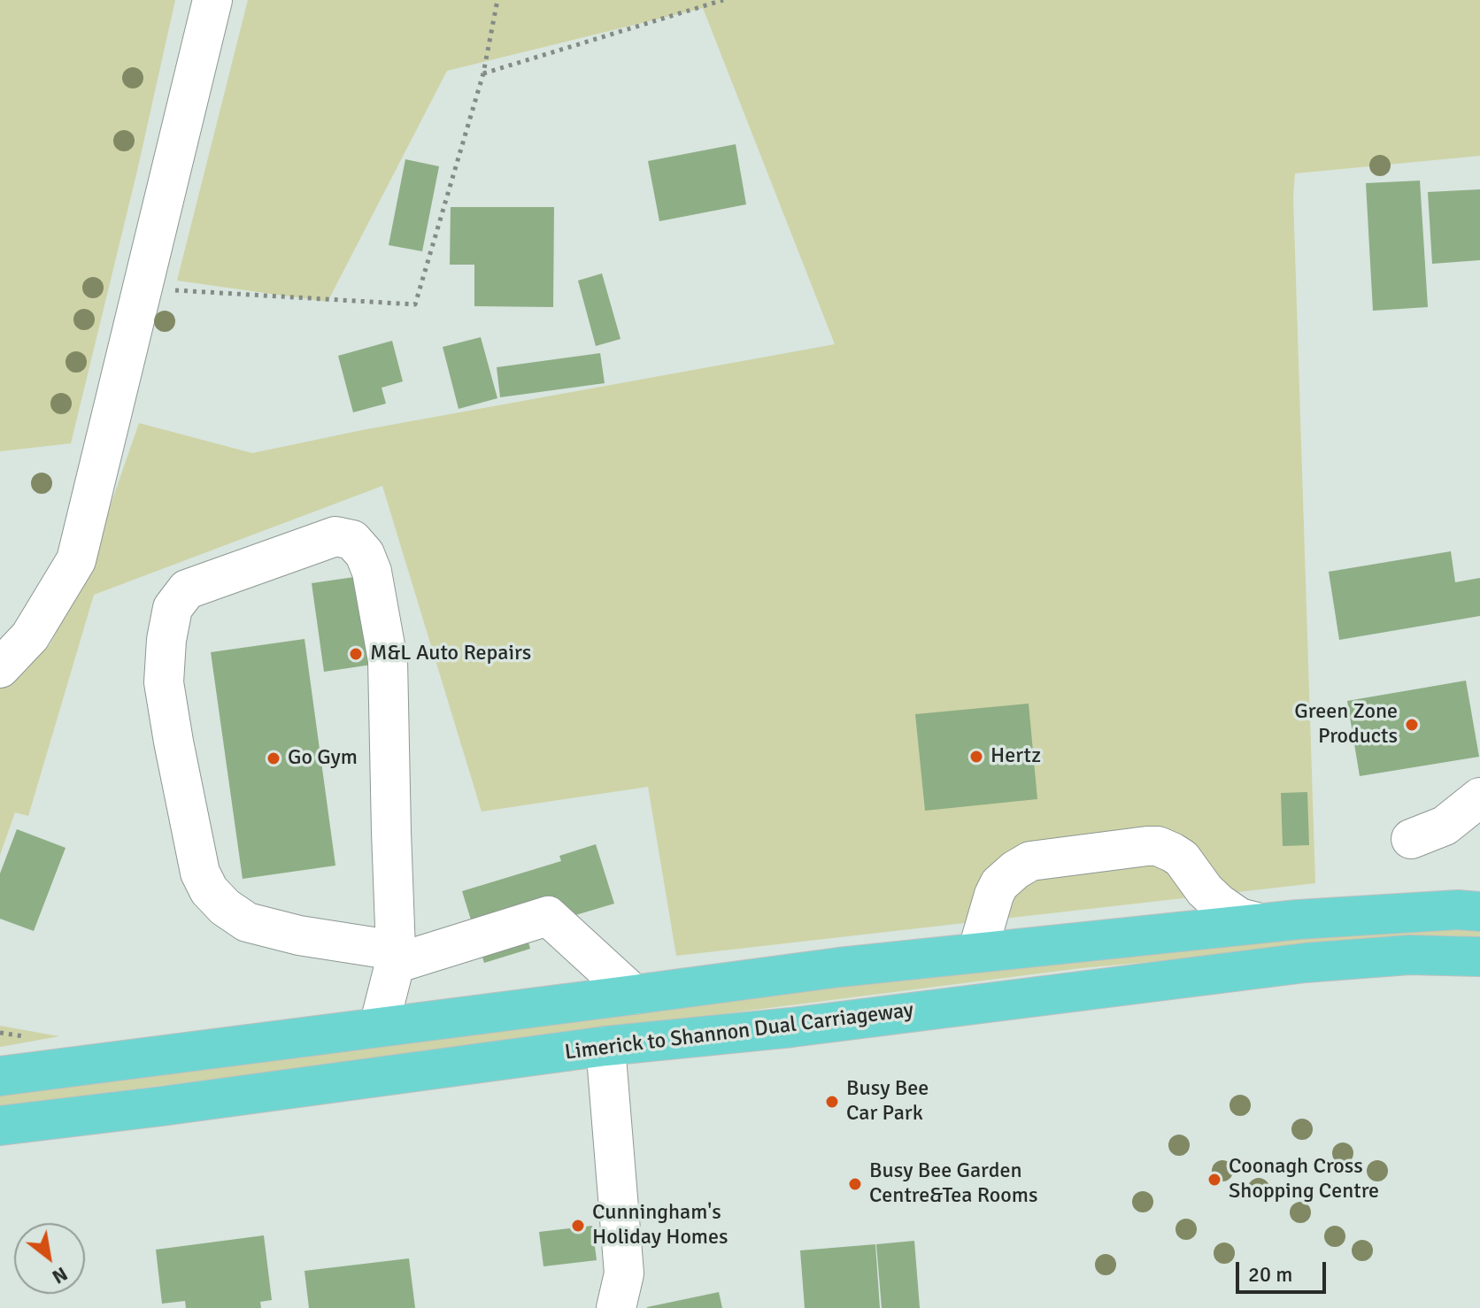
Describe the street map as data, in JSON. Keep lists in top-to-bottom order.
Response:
{
  "streets": {
    "main road": ["Limerick to Shannon Dual Carriageway"]
  },
  "places": [
    "M&L Auto Repairs",
    "Green Zone Products",
    "Hertz",
    "Go Gym",
    "Busy Bee Car Park",
    "Coonagh Cross Shopping Centre",
    "Busy Bee Garden Centre&Tea Rooms",
    "Cunningham's Holiday Homes"
  ],
  "scale_bar": "20 m",
  "north": "bottom right"
}
